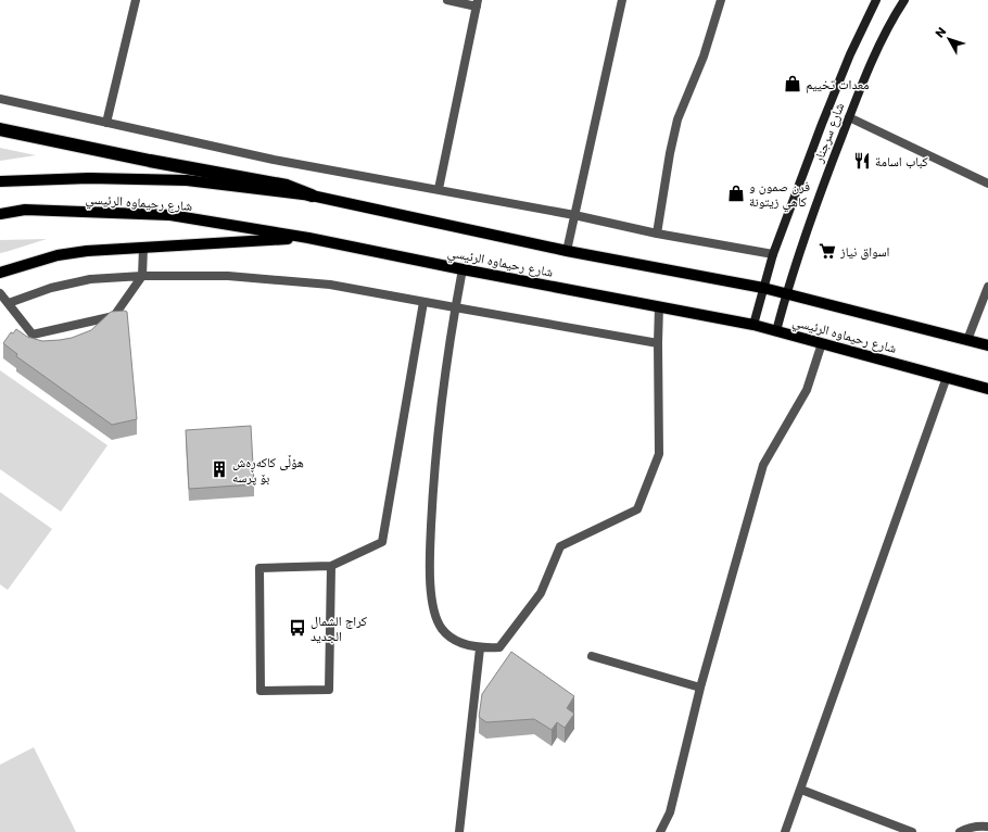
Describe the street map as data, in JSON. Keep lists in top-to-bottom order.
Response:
{
  "streets": {
    "main road": ["شارع رحيماوه الرئيسي"],
    "street": ["شارع سرجنار"]
  },
  "crossings": [
    ["شارع سرجنار", "شارع رحيماوه الرئيسي"]
  ],
  "places": {
    "shop": ["معدات تخييم", "فرن صمون و كاهي زيتونة"],
    "restaurant": ["كباب اسامة"],
    "supermarket": ["اسواق نياز"],
    "building": ["هۆڵی کاکەڕەش بۆ پرسە"],
    "bus stop": ["كراج الشمال الجديد"]
  },
  "north": "top left"
}
